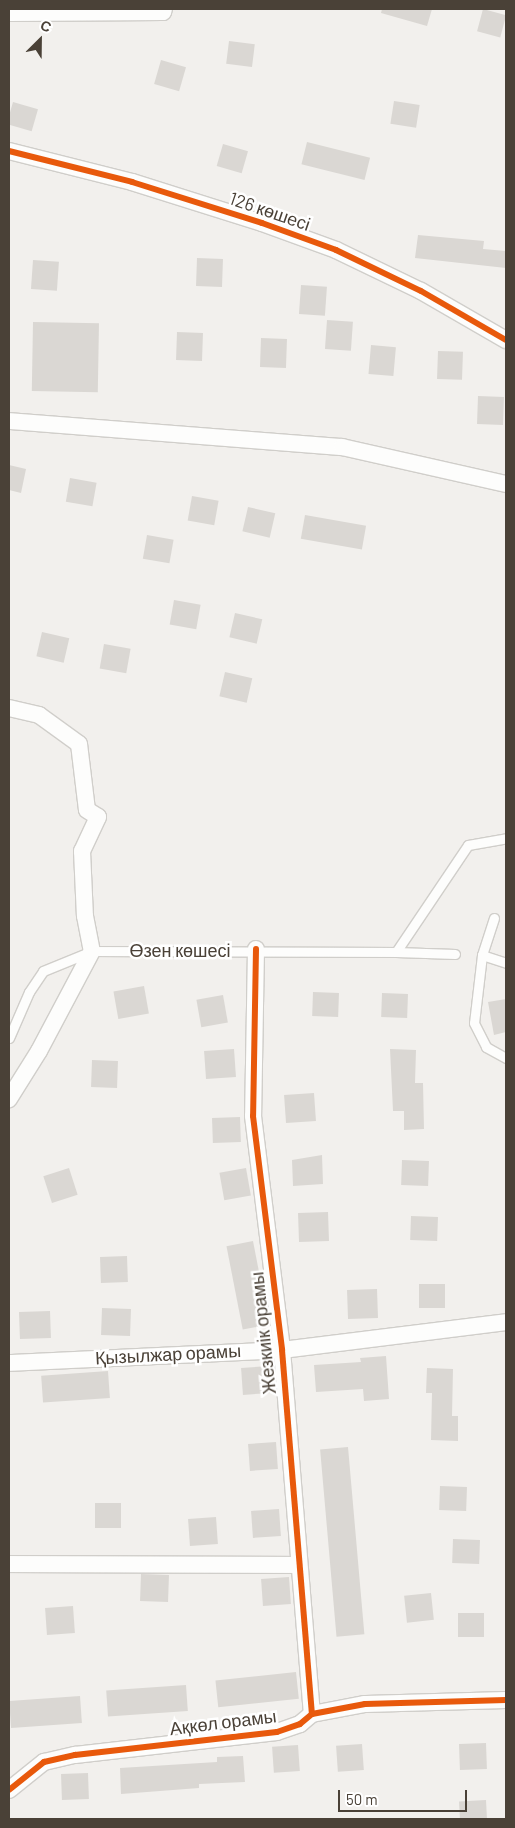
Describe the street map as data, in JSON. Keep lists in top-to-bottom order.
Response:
{
  "streets": {
    "street": [
      "126 көшесі",
      "Жезкиік орамы",
      "Қызылжар орамы",
      "Ақкөл орамы"
    ],
    "lane": ["Өзен көшесі"]
  },
  "crossings": [
    ["Өзен көшесі", "Жезкиік орамы"],
    ["Жезкиік орамы", "Қызылжар орамы"],
    ["Жезкиік орамы", "Ақкөл орамы"]
  ],
  "scale_bar": "50 m",
  "north": "top right"
}
